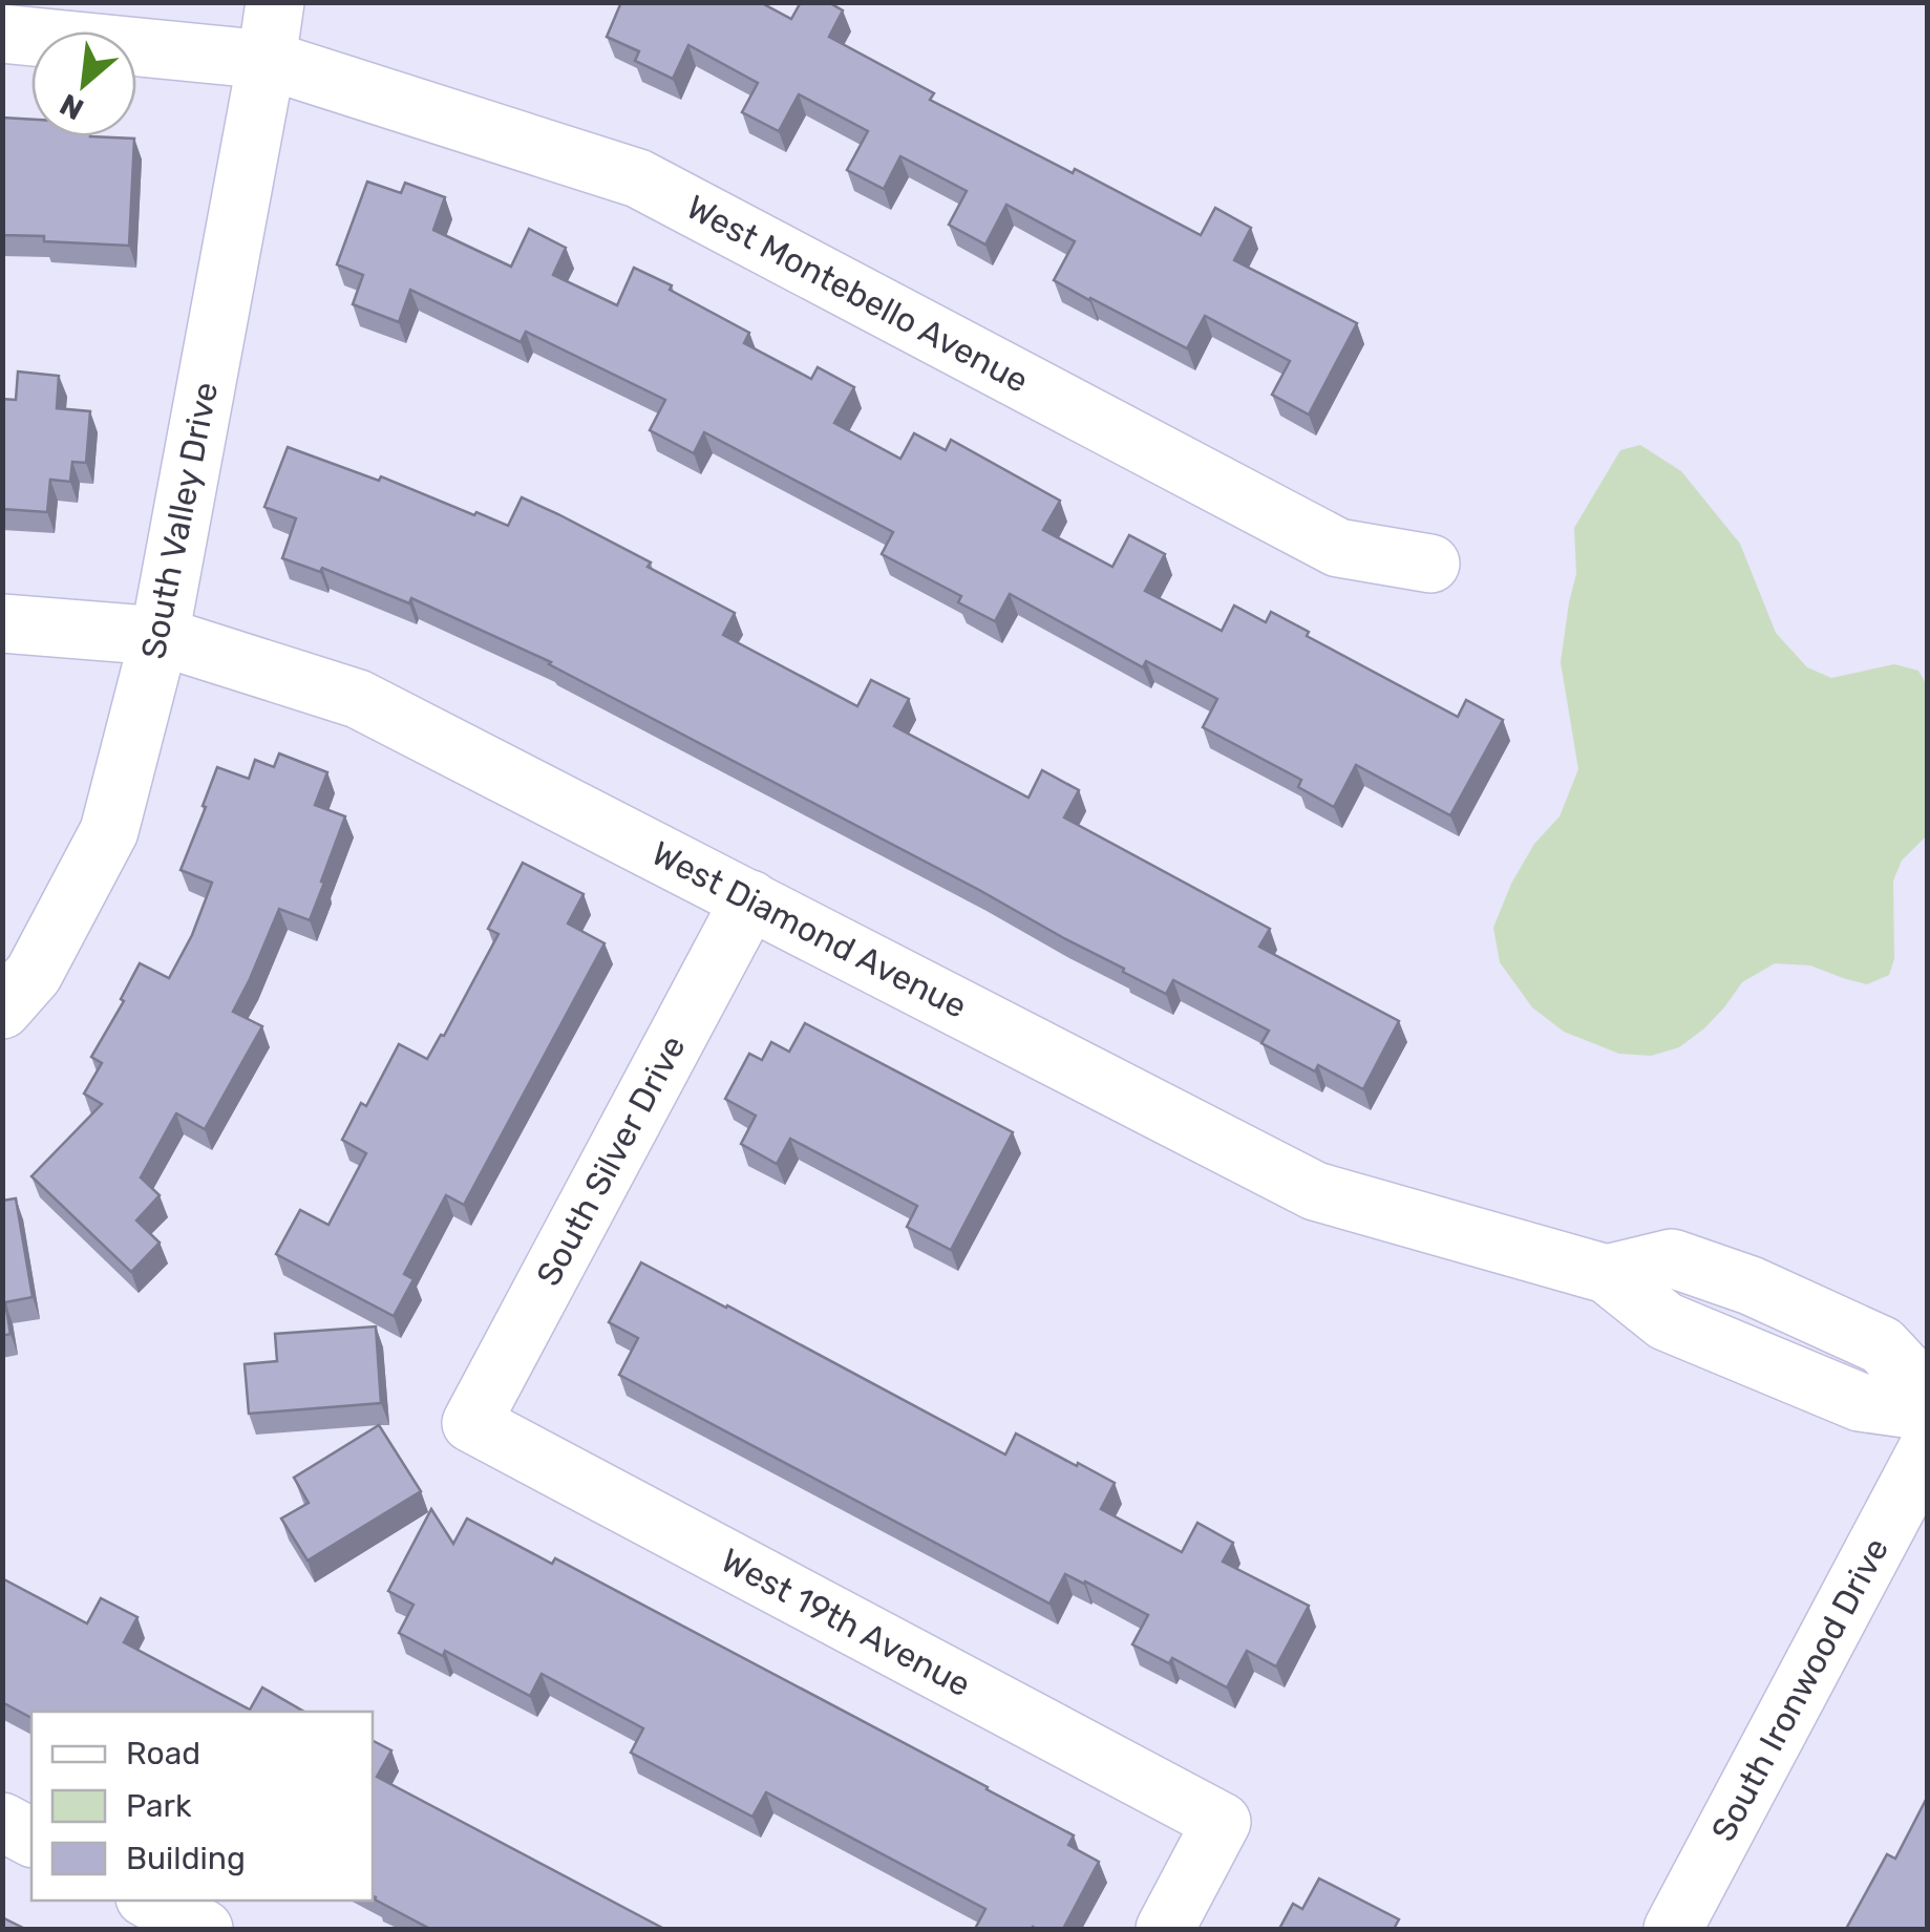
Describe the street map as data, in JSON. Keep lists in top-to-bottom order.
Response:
{
  "streets": {
    "street": [
      "West Montebello Avenue",
      "South Valley Drive",
      "West Diamond Avenue",
      "South Silver Drive",
      "West 19th Avenue",
      "South Ironwood Drive"
    ]
  },
  "crossings": [
    ["West Montebello Avenue", "South Valley Drive"],
    ["South Valley Drive", "West Diamond Avenue"],
    ["West Diamond Avenue", "South Silver Drive"],
    ["South Silver Drive", "West 19th Avenue"]
  ],
  "legend": ["Road", "Park", "Building"],
  "north": "bottom left"
}
